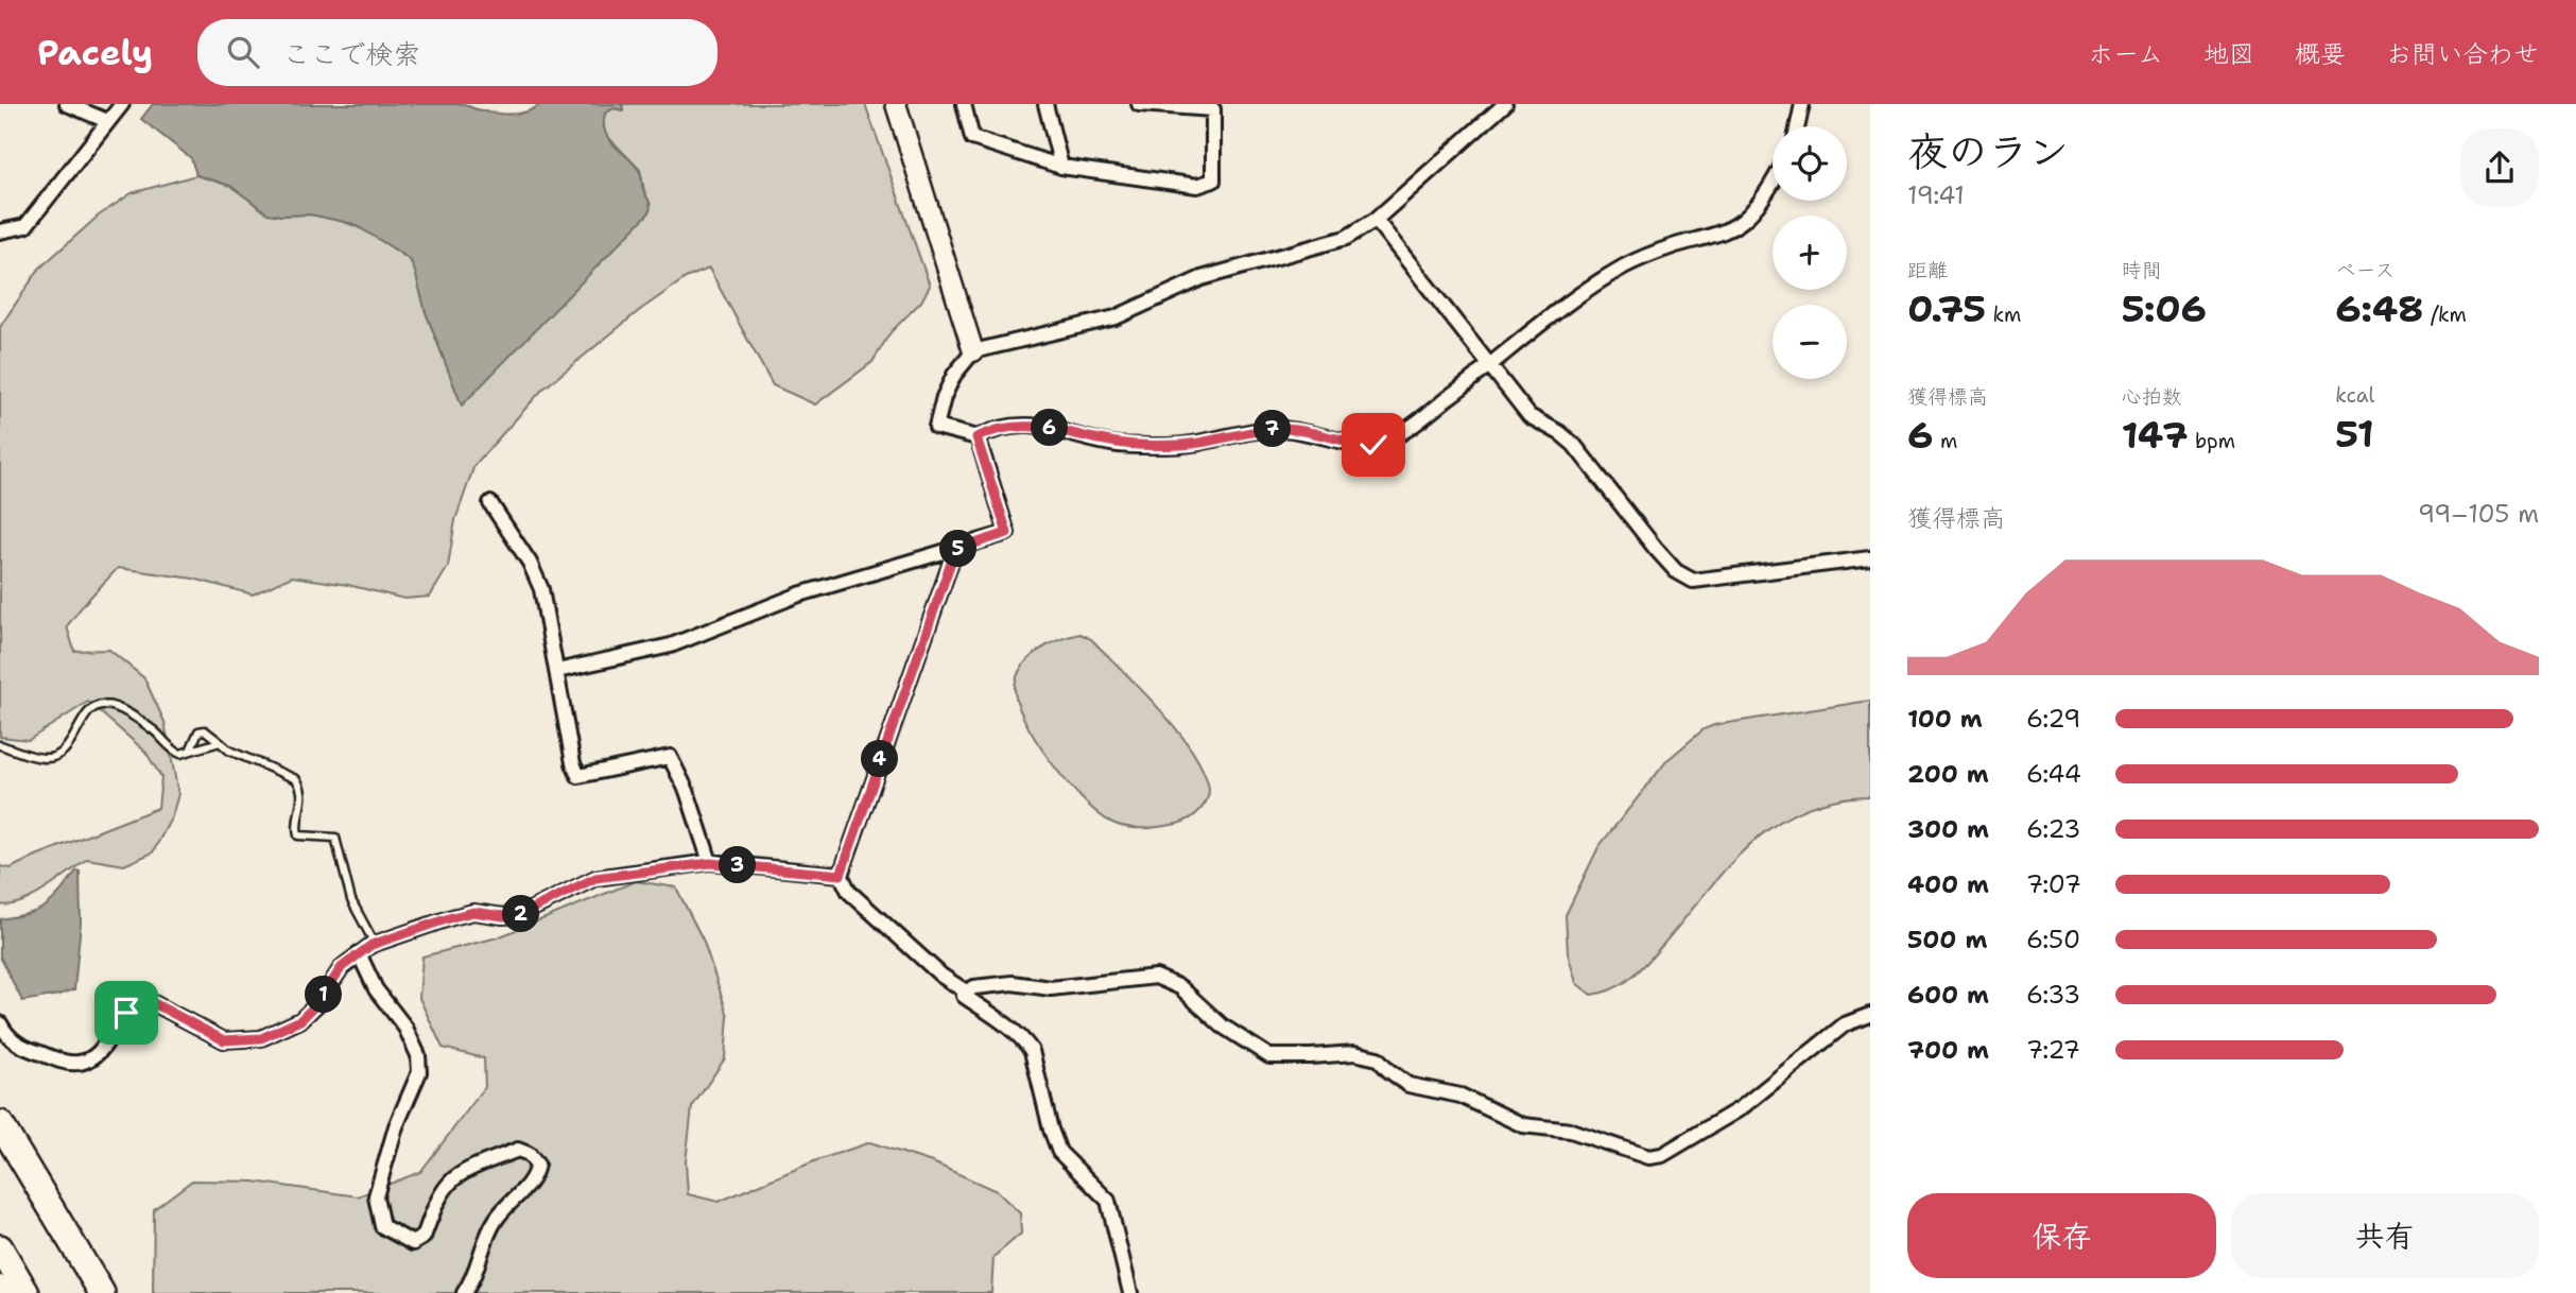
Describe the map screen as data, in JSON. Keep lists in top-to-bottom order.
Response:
{
  "page": {
    "header": "Pacely",
    "search": "ここで検索",
    "nav": [
      "ホーム",
      "地図",
      "概要",
      "お問い合わせ"
    ],
    "heading": ["夜のラン", "19:41"],
    "map_buttons": ["+", "−"],
    "stats": [
      ["距離", "0.75 km"],
      ["時間", "5:06"],
      ["ペース", "6:48 /km"],
      ["獲得標高", "6 m"],
      ["心拍数", "147 bpm"],
      ["kcal", "51"]
    ],
    "pins": [
      "6",
      "7",
      "5",
      "4",
      "3",
      "2",
      "1"
    ],
    "chart": ["獲得標高", "99–105 m"],
    "list": [
      {
        "name": "100 m",
        "note": "6:29"
      },
      {
        "name": "200 m",
        "note": "6:44"
      },
      {
        "name": "300 m",
        "note": "6:23"
      },
      {
        "name": "400 m",
        "note": "7:07"
      },
      {
        "name": "500 m",
        "note": "6:50"
      },
      {
        "name": "600 m",
        "note": "6:33"
      },
      {
        "name": "700 m",
        "note": "7:27"
      }
    ],
    "buttons": ["保存", "共有"]
  }
}
